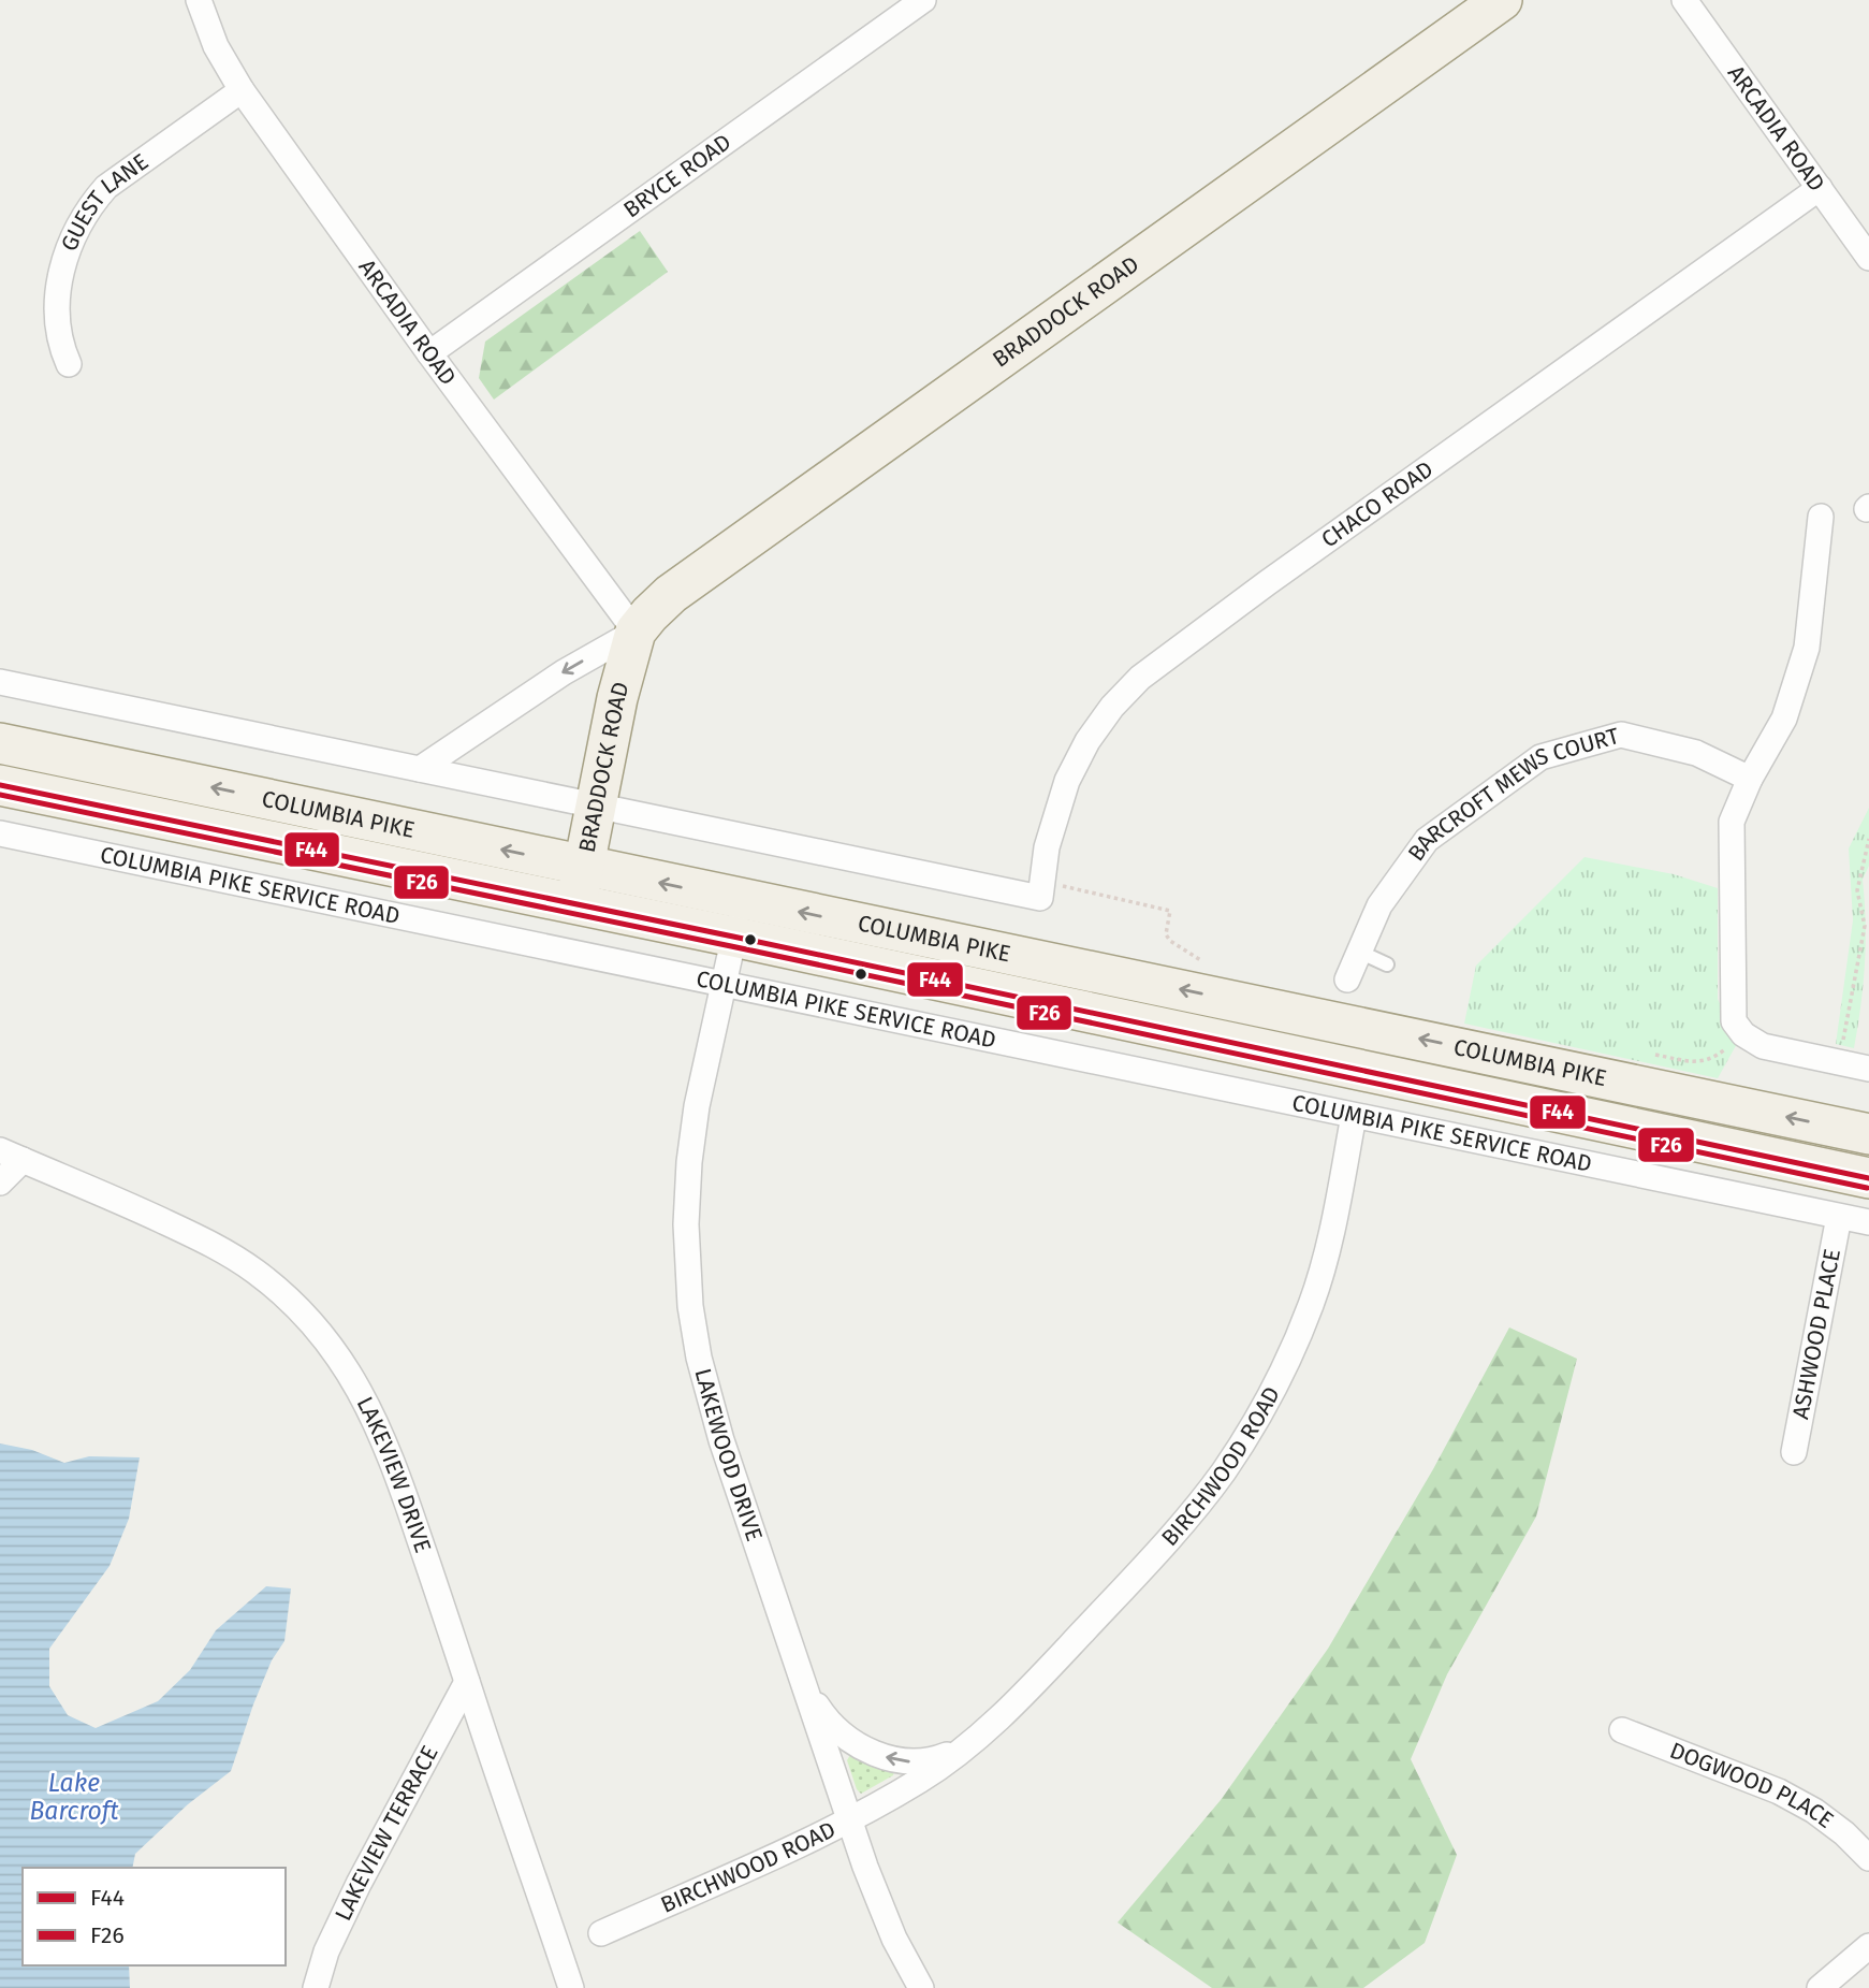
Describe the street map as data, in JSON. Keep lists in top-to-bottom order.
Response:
{
  "streets": {
    "main road": ["BRADDOCK ROAD", "COLUMBIA PIKE"],
    "street": [
      "ARCADIA ROAD",
      "BRYCE ROAD",
      "GUEST LANE",
      "CHACO ROAD",
      "BARCROFT MEWS COURT",
      "COLUMBIA PIKE SERVICE ROAD",
      "ASHWOOD PLACE",
      "LAKEWOOD DRIVE",
      "BIRCHWOOD ROAD",
      "LAKEVIEW DRIVE",
      "DOGWOOD PLACE",
      "LAKEVIEW TERRACE"
    ]
  },
  "crossings": [
    ["ARCADIA ROAD", "BRYCE ROAD"],
    ["ARCADIA ROAD", "GUEST LANE"],
    ["ARCADIA ROAD", "BRADDOCK ROAD"],
    ["ARCADIA ROAD", "CHACO ROAD"],
    ["BRADDOCK ROAD", "COLUMBIA PIKE"],
    ["COLUMBIA PIKE", "LAKEWOOD DRIVE"],
    ["COLUMBIA PIKE SERVICE ROAD", "ASHWOOD PLACE"],
    ["COLUMBIA PIKE SERVICE ROAD", "LAKEWOOD DRIVE"],
    ["COLUMBIA PIKE SERVICE ROAD", "BIRCHWOOD ROAD"],
    ["LAKEWOOD DRIVE", "BIRCHWOOD ROAD"],
    ["LAKEVIEW DRIVE", "LAKEVIEW TERRACE"]
  ],
  "water": ["Lake Barcroft"],
  "lines": ["transit line F44", "transit line F26"],
  "legend": ["F44", "F26"]
}
